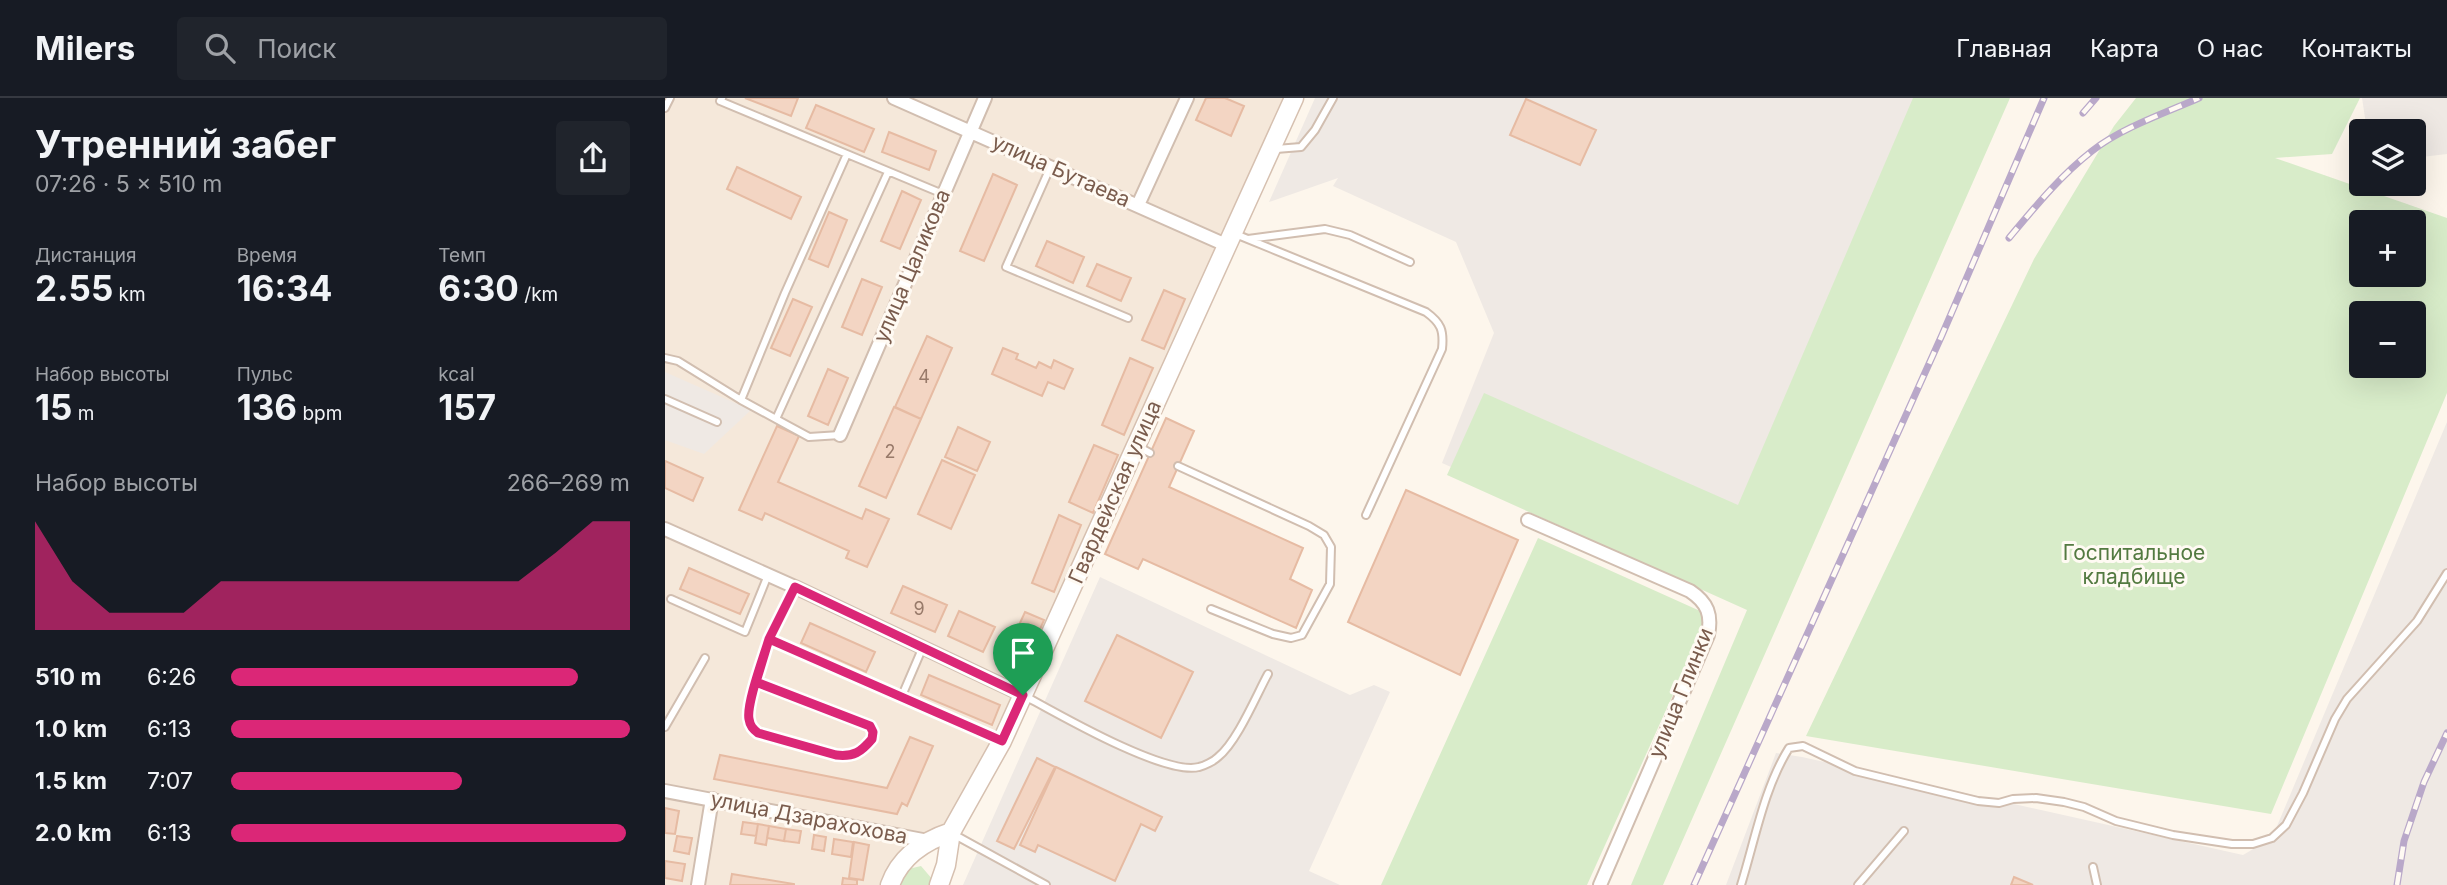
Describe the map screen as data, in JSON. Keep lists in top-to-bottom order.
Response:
{
  "streets": {
    "street": [
      "улица Бутаева",
      "улица Цаликова",
      "Гвардейская улица",
      "улица Глинки",
      "улица Дзарахохова"
    ]
  },
  "crossings": [
    ["улица Бутаева", "улица Цаликова"],
    ["улица Бутаева", "Гвардейская улица"],
    ["Гвардейская улица", "улица Дзарахохова"]
  ],
  "parks": ["Госпитальное кладбище"],
  "house_numbers": ["4", "2", "9"],
  "page": {
    "header": "Milers",
    "search": "Поиск",
    "nav": [
      "Главная",
      "Карта",
      "О нас",
      "Контакты"
    ],
    "heading": ["Утренний забег", "07:26 · 5 × 510 m"],
    "map_buttons": ["+", "−"],
    "stats": [
      ["Дистанция", "2.55 km"],
      ["Время", "16:34"],
      ["Темп", "6:30 /km"],
      ["Набор высоты", "15 m"],
      ["Пульс", "136 bpm"],
      ["kcal", "157"]
    ],
    "chart": ["Набор высоты", "266–269 m"],
    "list": [
      {
        "name": "510 m",
        "note": "6:26"
      },
      {
        "name": "1.0 km",
        "note": "6:13"
      },
      {
        "name": "1.5 km",
        "note": "7:07"
      },
      {
        "name": "2.0 km",
        "note": "6:13"
      }
    ]
  }
}
